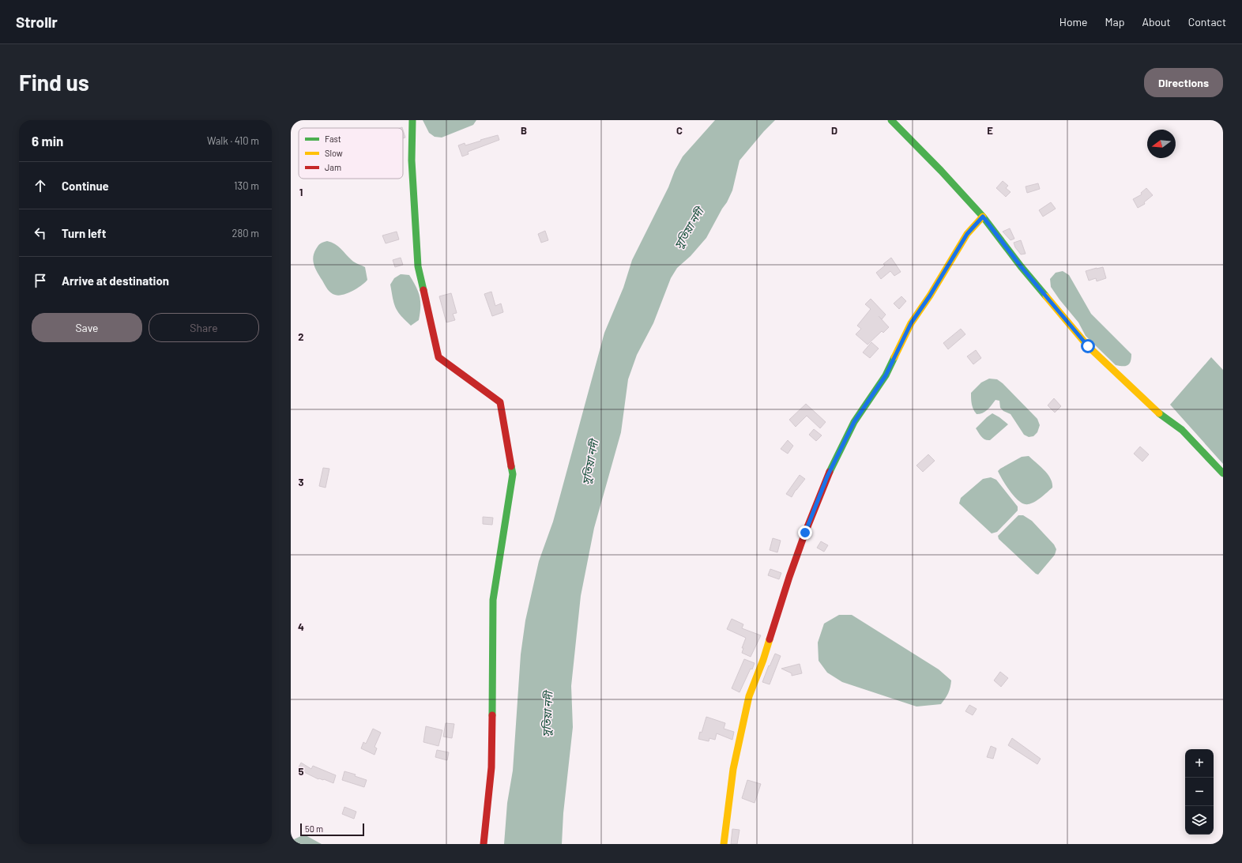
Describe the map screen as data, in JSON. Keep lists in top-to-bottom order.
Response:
{
  "water": ["সুতিয়া নদী"],
  "legend": ["Fast", "Slow", "Jam"],
  "scale_bar": "50 m",
  "north": "left",
  "page": {
    "header": "Strollr",
    "nav": [
      "Home",
      "Map",
      "About",
      "Contact"
    ],
    "buttons": [
      "Directions",
      ["Save", "Share"]
    ],
    "title": "Find us",
    "heading": ["6 min", "Walk · 410 m"],
    "list": [
      ["Continue", "130 m"],
      ["Turn left", "280 m"],
      "Arrive at destination"
    ],
    "map_buttons": ["+", "−"],
    "scale": "50 m"
  },
  "grid": {
    "columns": [
      "B",
      "C",
      "D",
      "E"
    ],
    "rows": [
      "1",
      "2",
      "3",
      "4",
      "5"
    ]
  }
}
